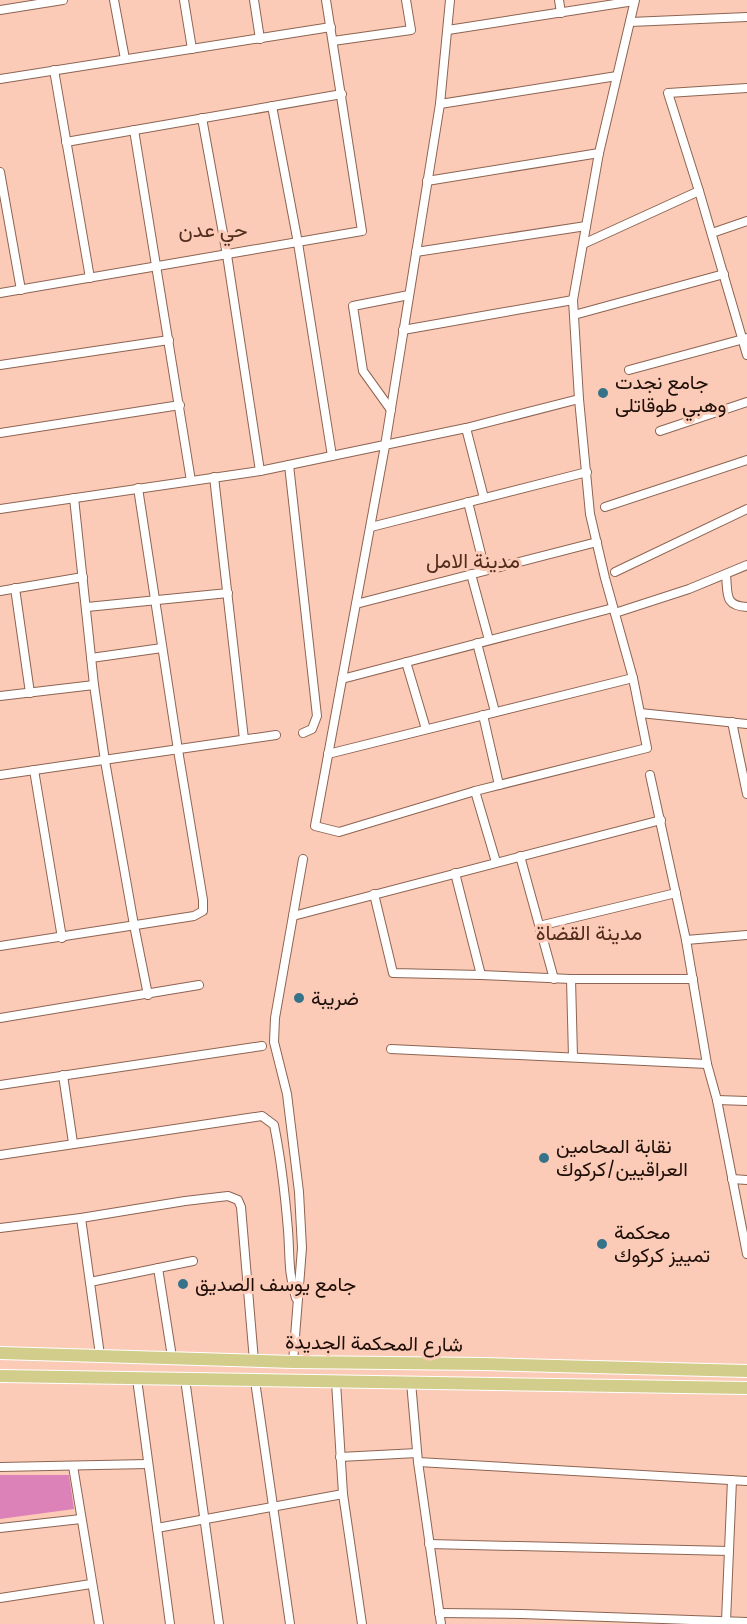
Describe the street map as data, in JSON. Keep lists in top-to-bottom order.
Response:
{
  "streets": {
    "main road": ["شارع المحكمة الجديدة"]
  },
  "districts": ["حي عدن", "مدينة الامل", "مدينة القضاة"],
  "places": [
    "جامع نجدت وهبي طوقاتلى",
    "ضريبة",
    "نقابة المحامين العراقيين/كركوك",
    "محكمة تمييز كركوك",
    "جامع يوسف الصديق"
  ]
}
